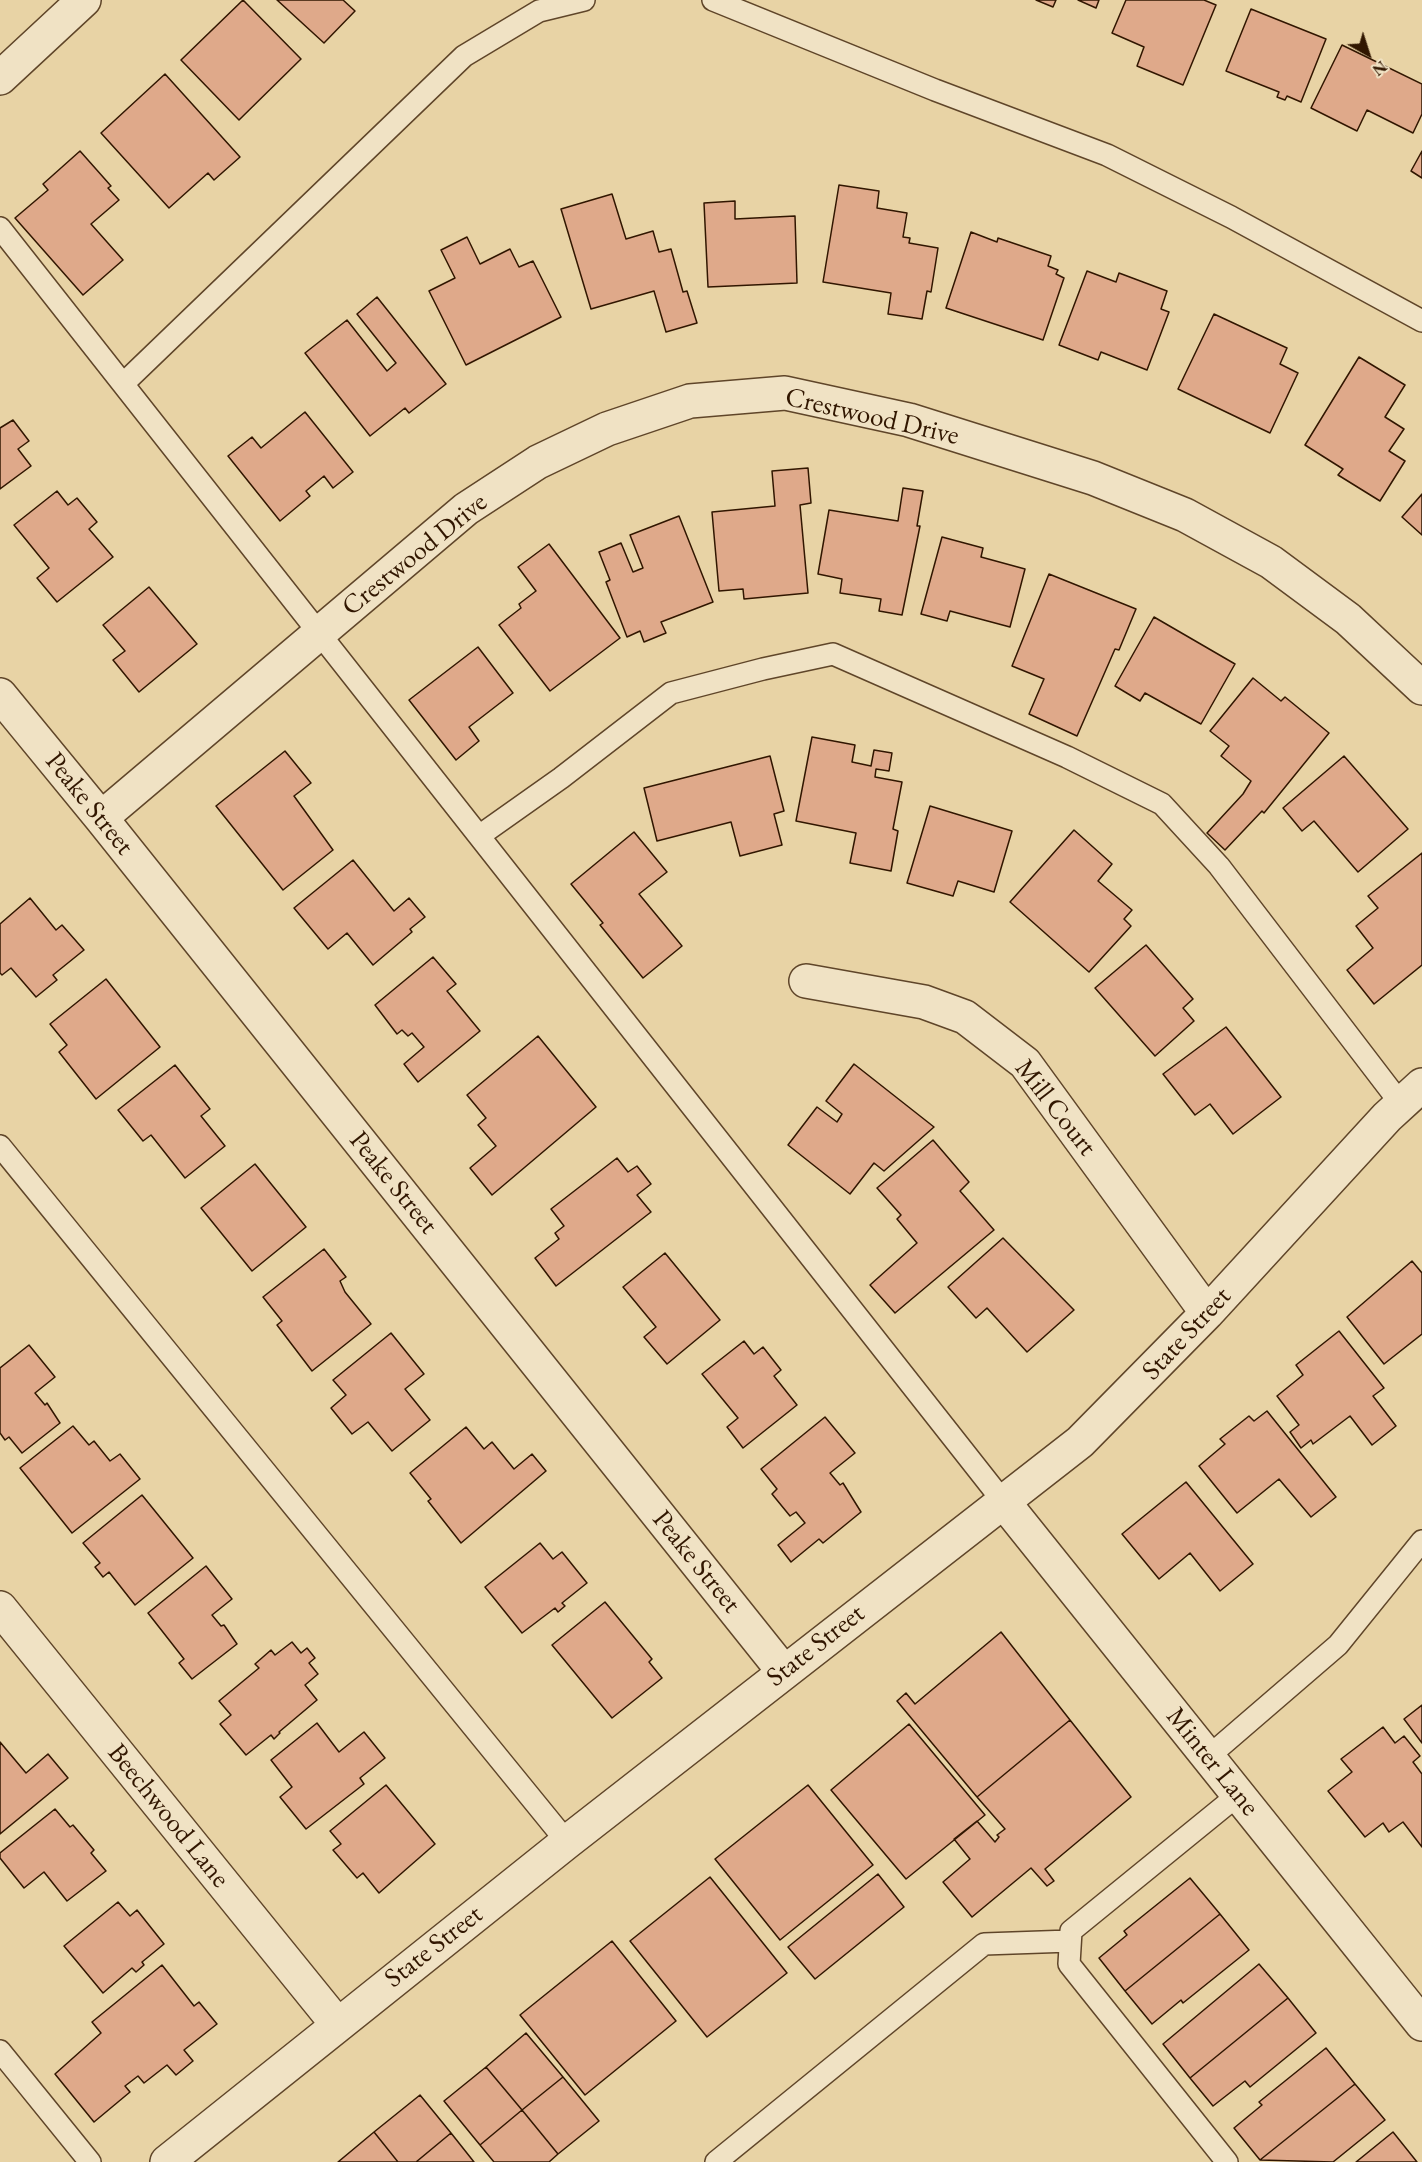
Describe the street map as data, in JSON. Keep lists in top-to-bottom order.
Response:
{
  "streets": {
    "street": [
      "Crestwood Drive",
      "Peake Street",
      "Mill Court",
      "State Street",
      "Minter Lane",
      "Beechwood Lane"
    ]
  },
  "crossings": [
    ["Crestwood Drive", "Peake Street"],
    ["Peake Street", "State Street"],
    ["Mill Court", "State Street"],
    ["State Street", "Minter Lane"],
    ["State Street", "Beechwood Lane"]
  ],
  "north": "bottom right"
}
